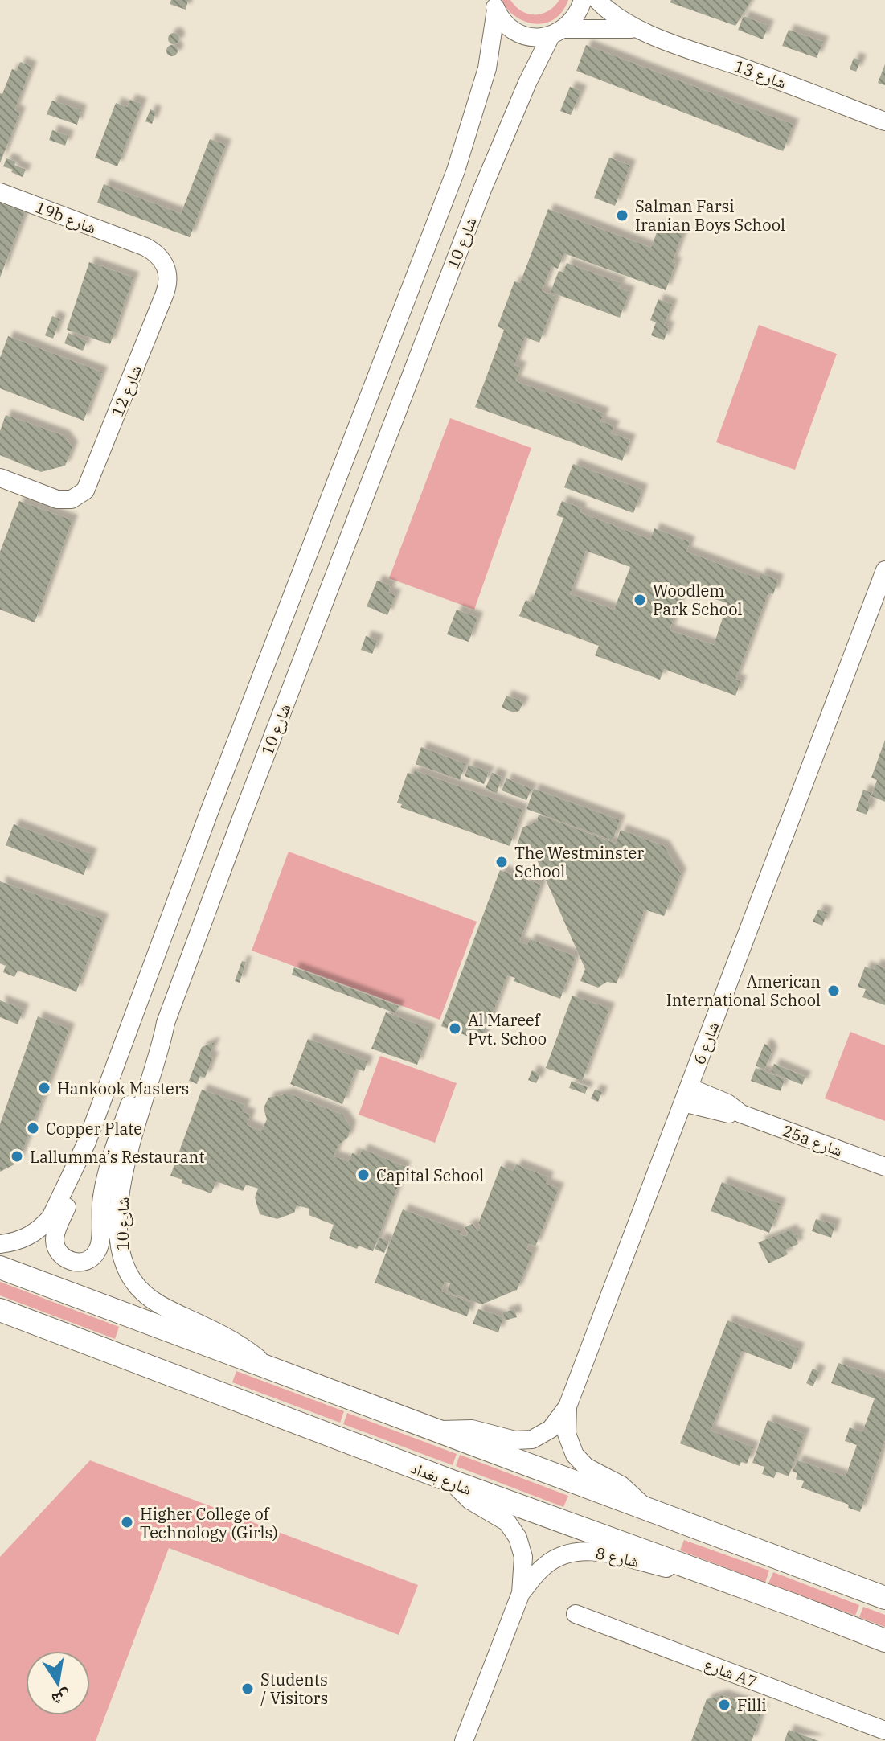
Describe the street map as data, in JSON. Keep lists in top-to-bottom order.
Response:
{
  "streets": {
    "main road": ["شارع بغداد"],
    "street": [
      "شارع 13",
      "19b شارع",
      "شارع 10",
      "شارع 12",
      "شارع 6",
      "25a شارع",
      "شارع 8",
      "شارع A7"
    ]
  },
  "crossings": [
    ["شارع 13", "شارع 10"],
    ["19b شارع", "شارع 12"],
    ["شارع 6", "25a شارع"],
    ["شارع بغداد", "شارع 8"]
  ],
  "places": [
    "Salman Farsi Iranian Boys School",
    "Woodlem Park School",
    "The Westminster School",
    "American International School",
    "Al Mareef Pvt. Schoo",
    "Hankook Masters",
    "Copper Plate",
    "Lallumma’s Restaurant",
    "Capital School",
    "Higher College of Technology (Girls)",
    "Students / Visitors",
    "Filli"
  ],
  "north": "bottom"
}
